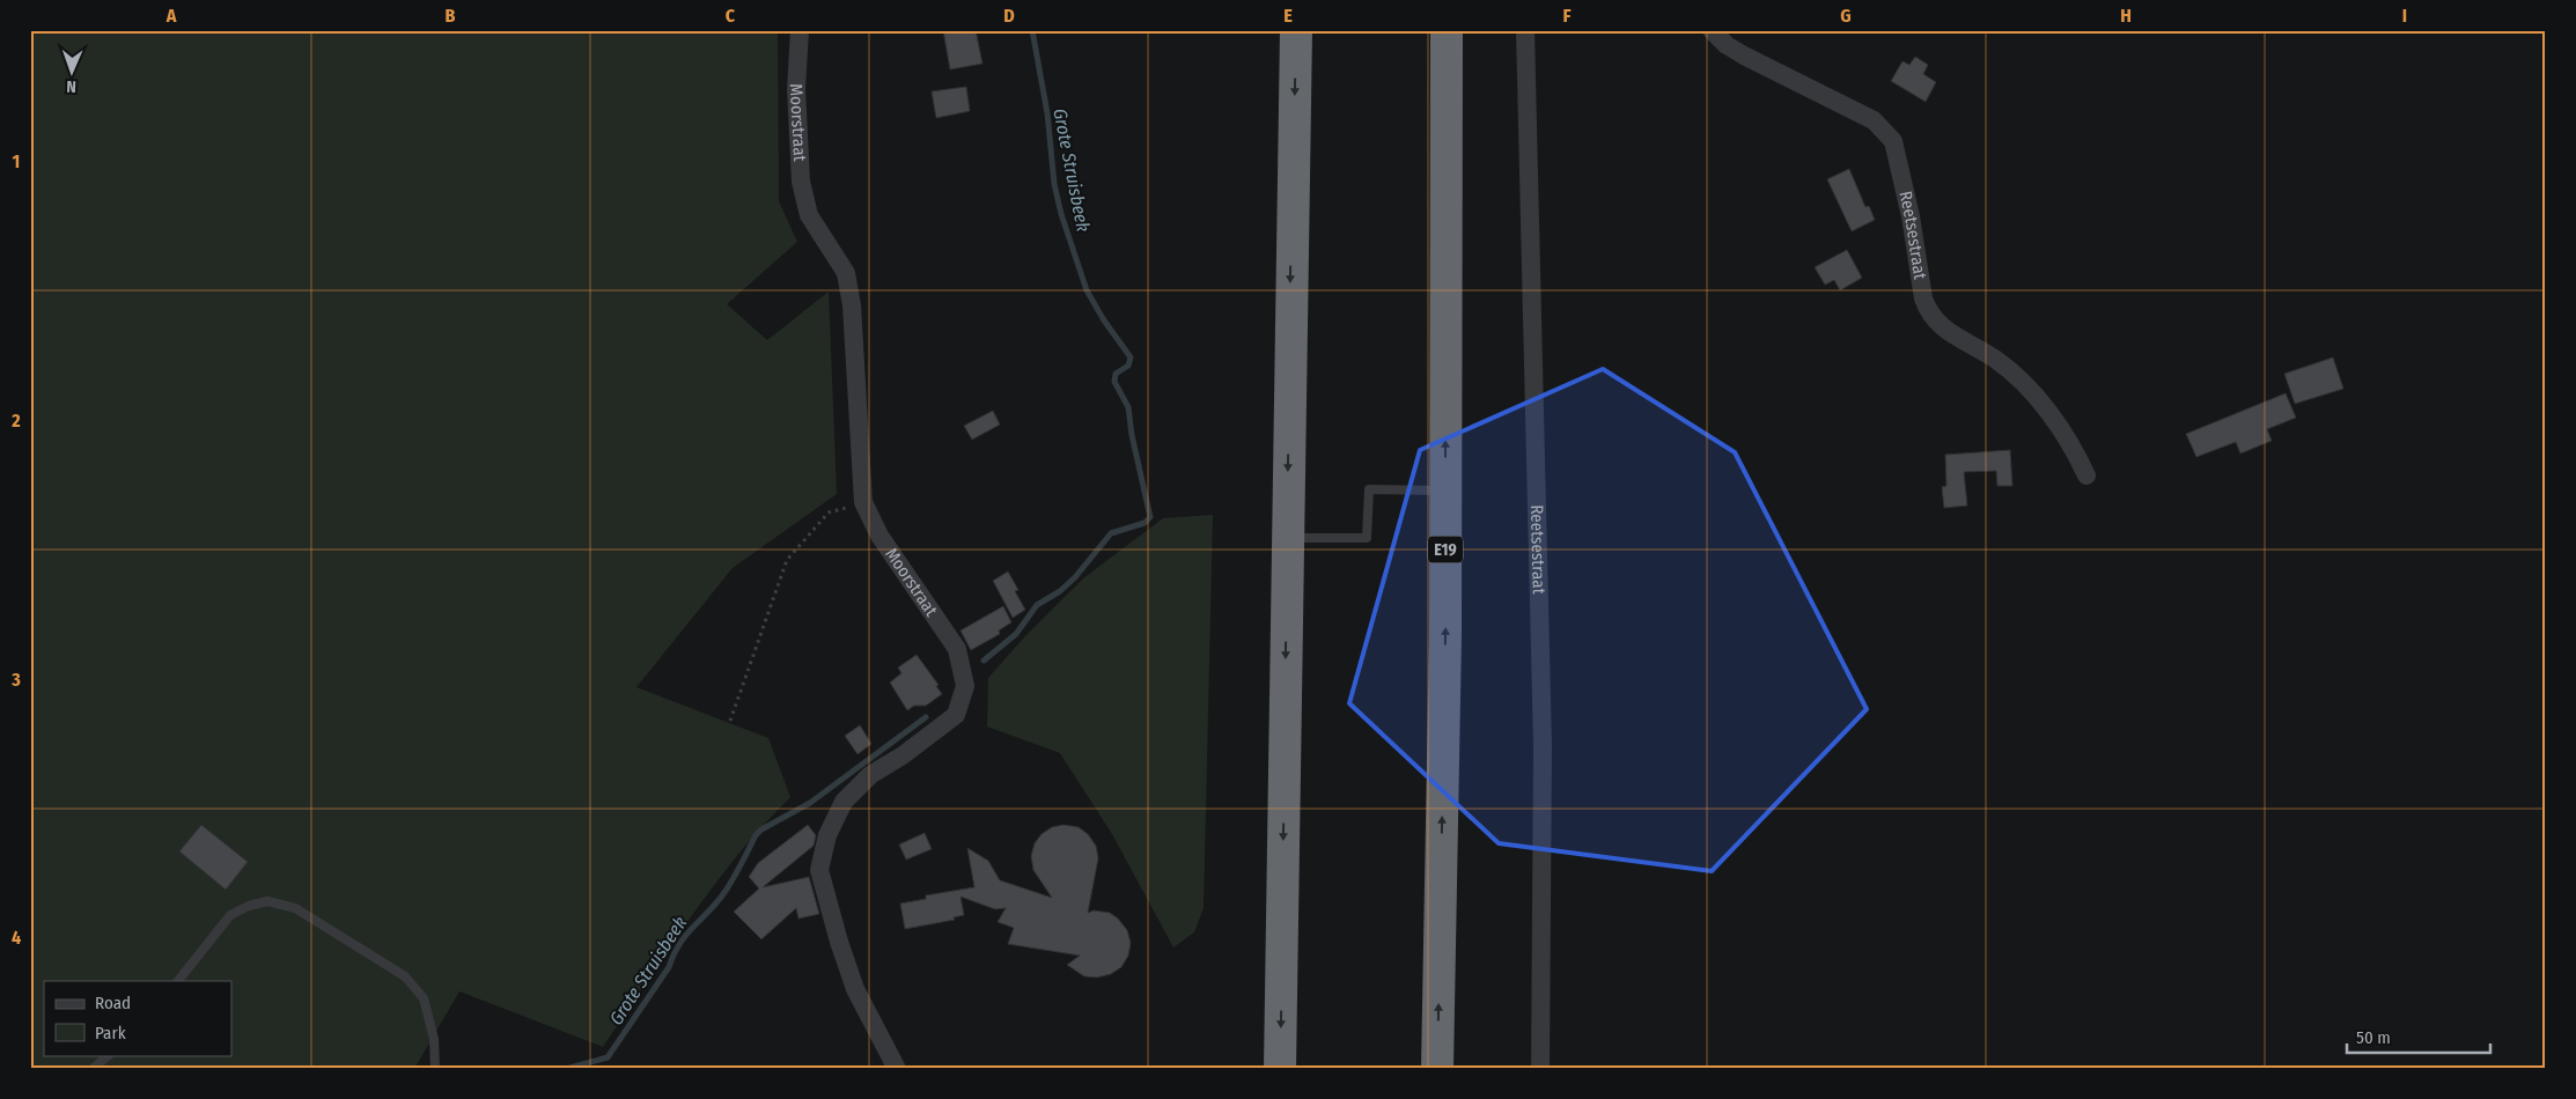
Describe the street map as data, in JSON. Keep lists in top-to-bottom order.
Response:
{
  "streets": {
    "highway": ["E19"],
    "street": ["Moorstraat", "Reetsestraat"]
  },
  "water": ["Grote Struisbeek"],
  "legend": ["Road", "Park"],
  "scale_bar": "50 m",
  "north": "bottom",
  "grid": {
    "columns": [
      "A",
      "B",
      "C",
      "D",
      "E",
      "F",
      "G",
      "H",
      "I"
    ],
    "rows": [
      "1",
      "2",
      "3",
      "4"
    ]
  }
}
